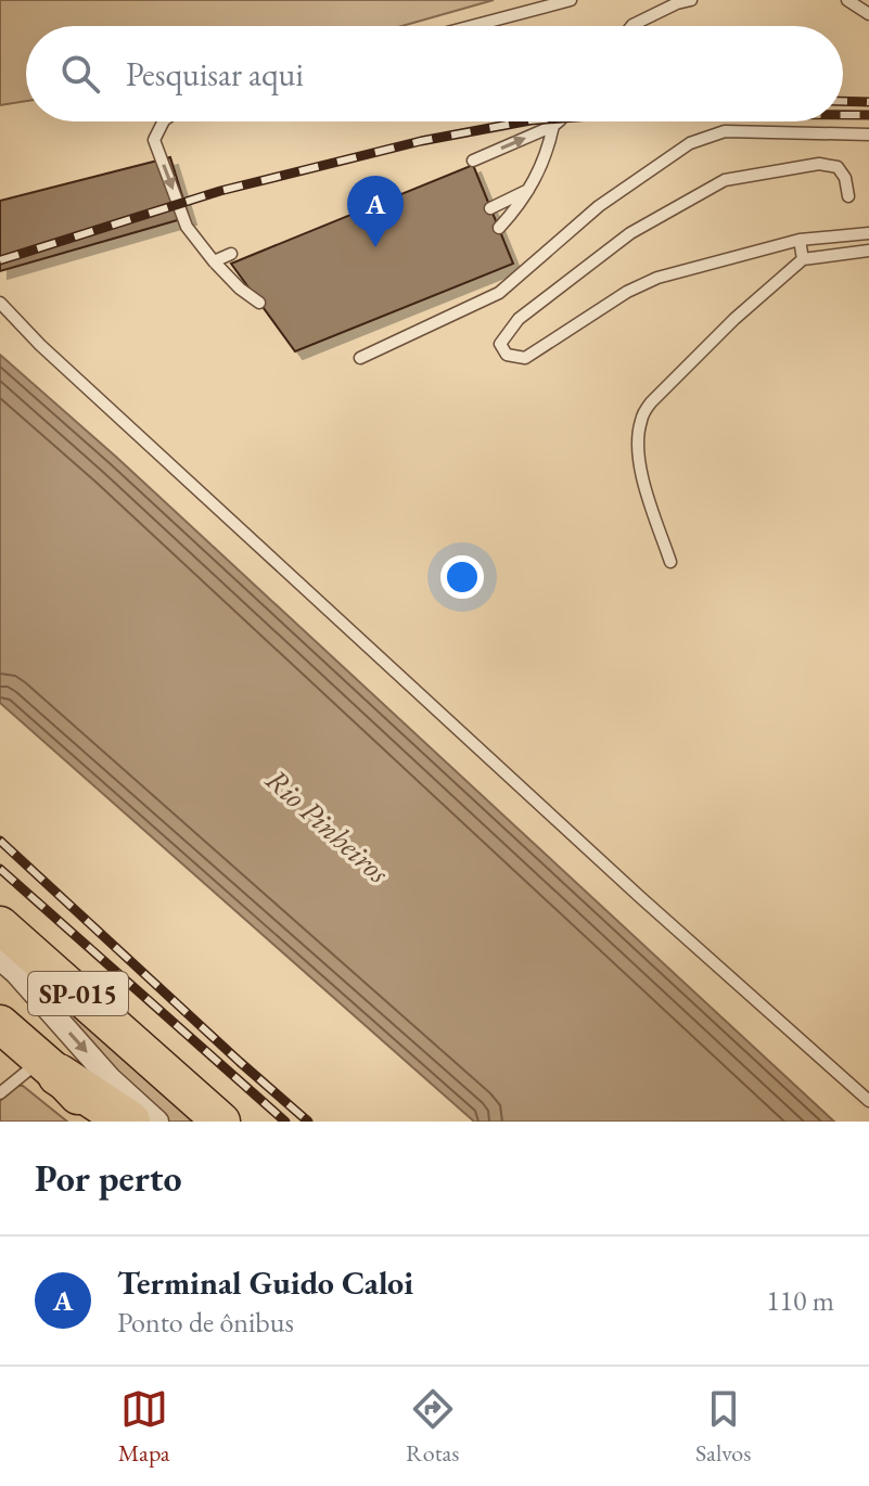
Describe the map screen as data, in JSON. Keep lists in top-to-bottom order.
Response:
{
  "streets": {
    "highway": ["SP-015"]
  },
  "water": ["Rio Pinheiros"],
  "page": {
    "search": "Pesquisar aqui",
    "pins": "A",
    "heading": "Por perto",
    "list": [
      {
        "mark": "A",
        "name": "Terminal Guido Caloi",
        "note": "Ponto de ônibus",
        "value": "110 m"
      }
    ],
    "nav": ["Mapa", "Rotas", "Salvos"]
  }
}
